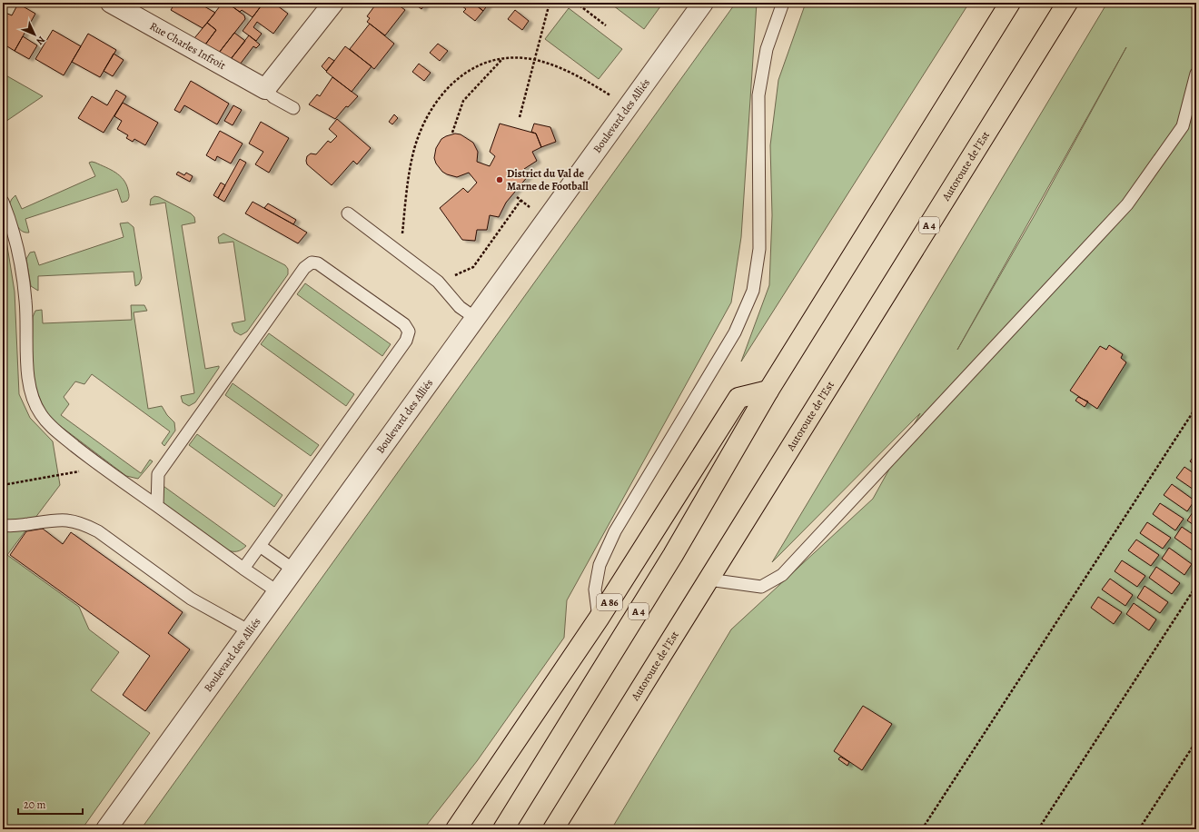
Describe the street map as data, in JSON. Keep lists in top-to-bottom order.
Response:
{
  "streets": {
    "highway": ["Autoroute de l’Est", "A 4", "A 86"],
    "street": ["Rue Charles Infroit", "Boulevard des Alliés"]
  },
  "crossings": [
    ["A 4", "A 86"]
  ],
  "places": ["District du Val de Marne de Football"],
  "scale_bar": "20 m",
  "north": "bottom right"
}
